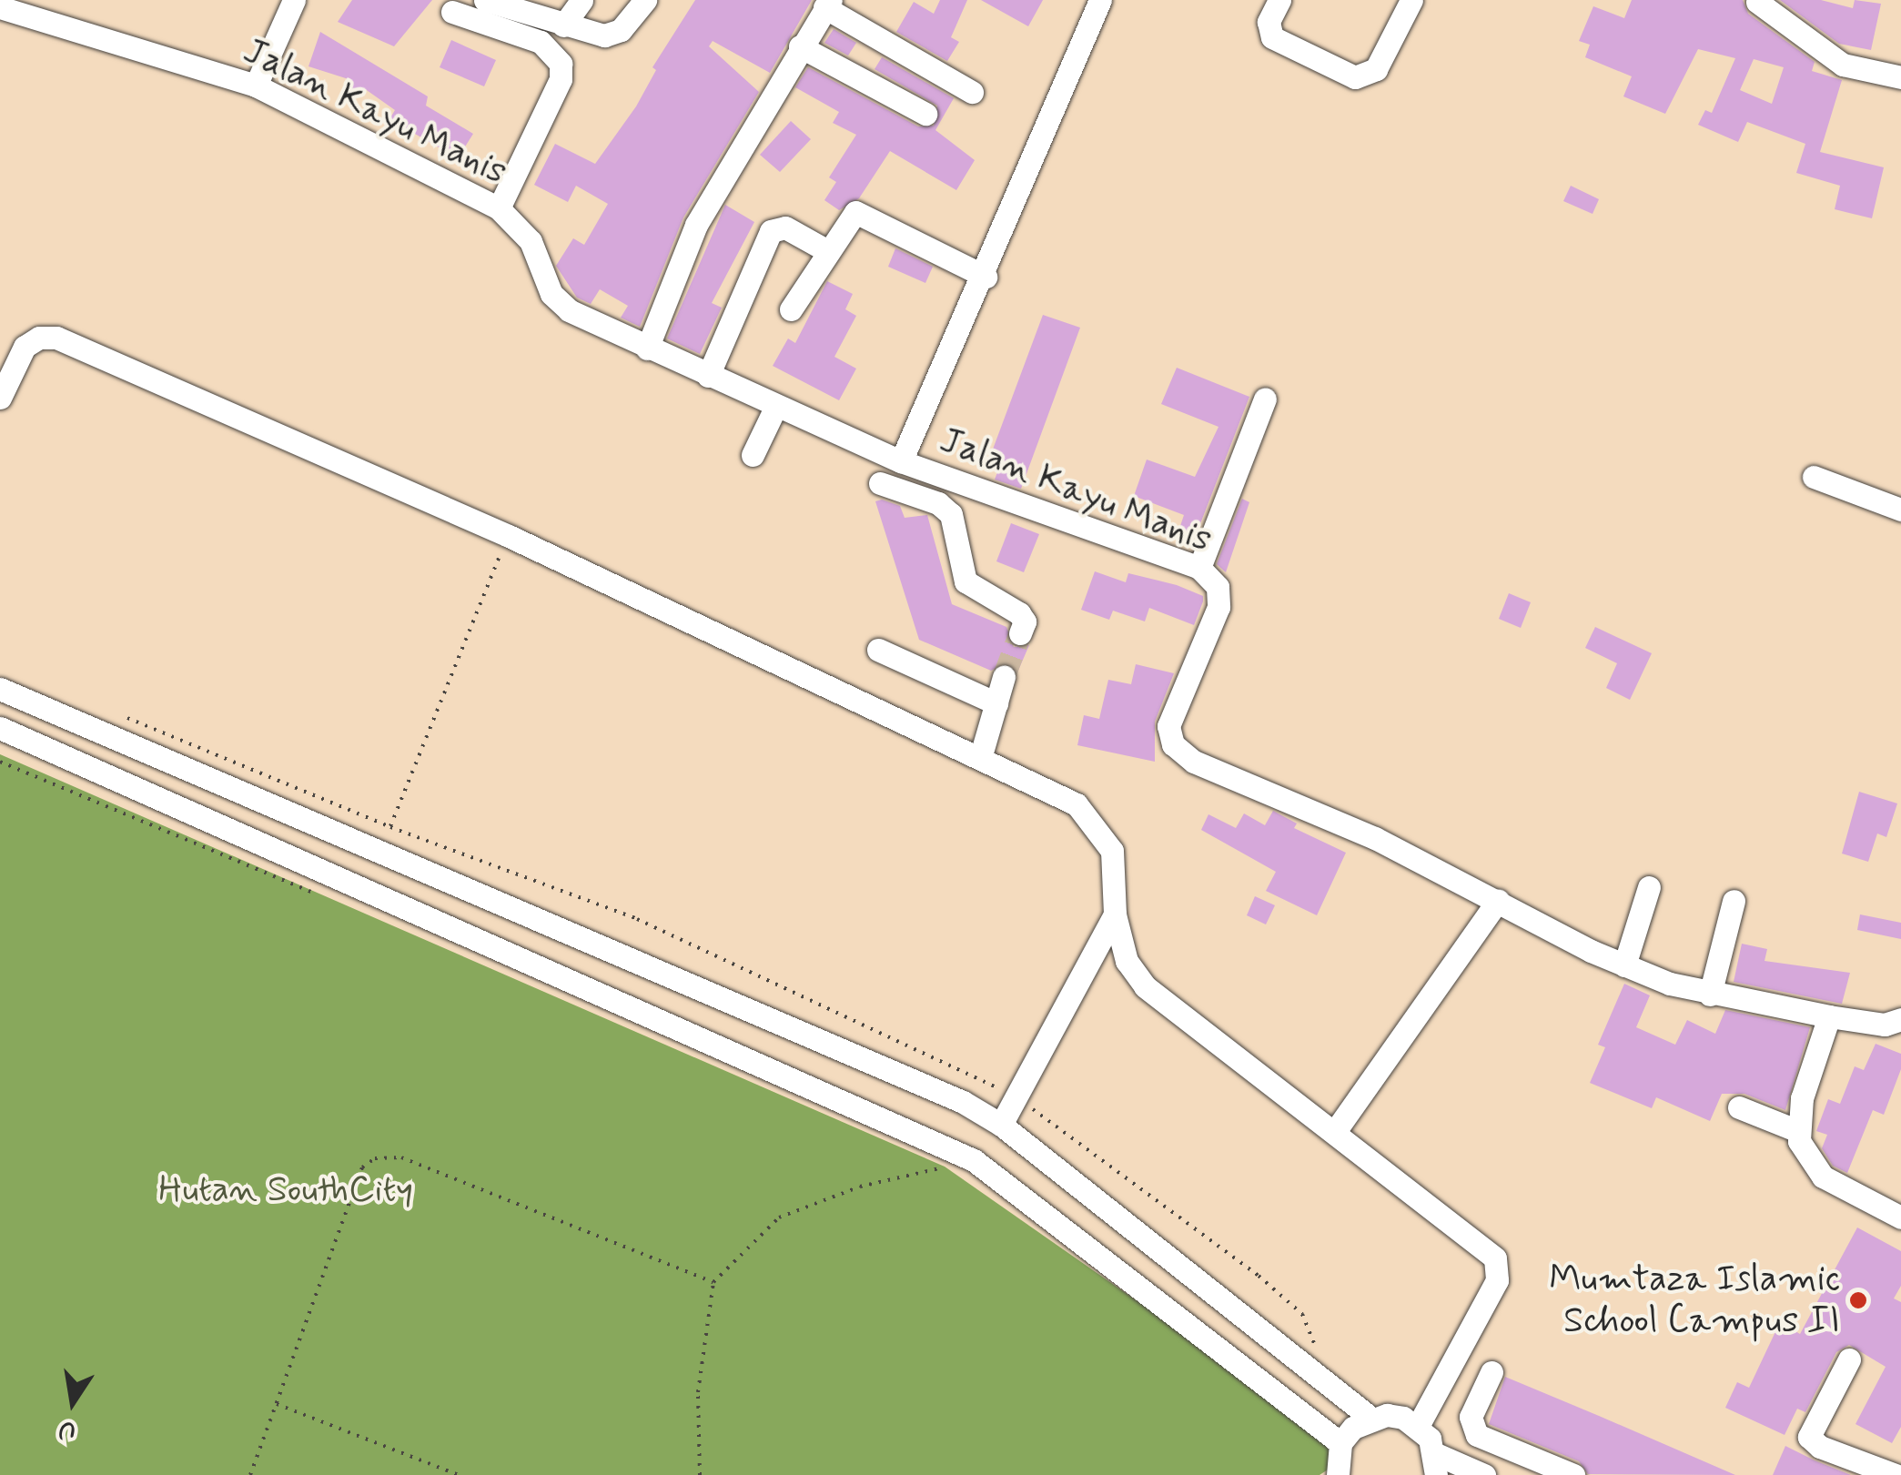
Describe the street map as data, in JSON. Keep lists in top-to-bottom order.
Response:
{
  "streets": {
    "street": ["Jalan Kayu Manis"]
  },
  "parks": ["Hutan SouthCity"],
  "places": ["Mumtaza Islamic School Campus II"],
  "north": "bottom"
}
